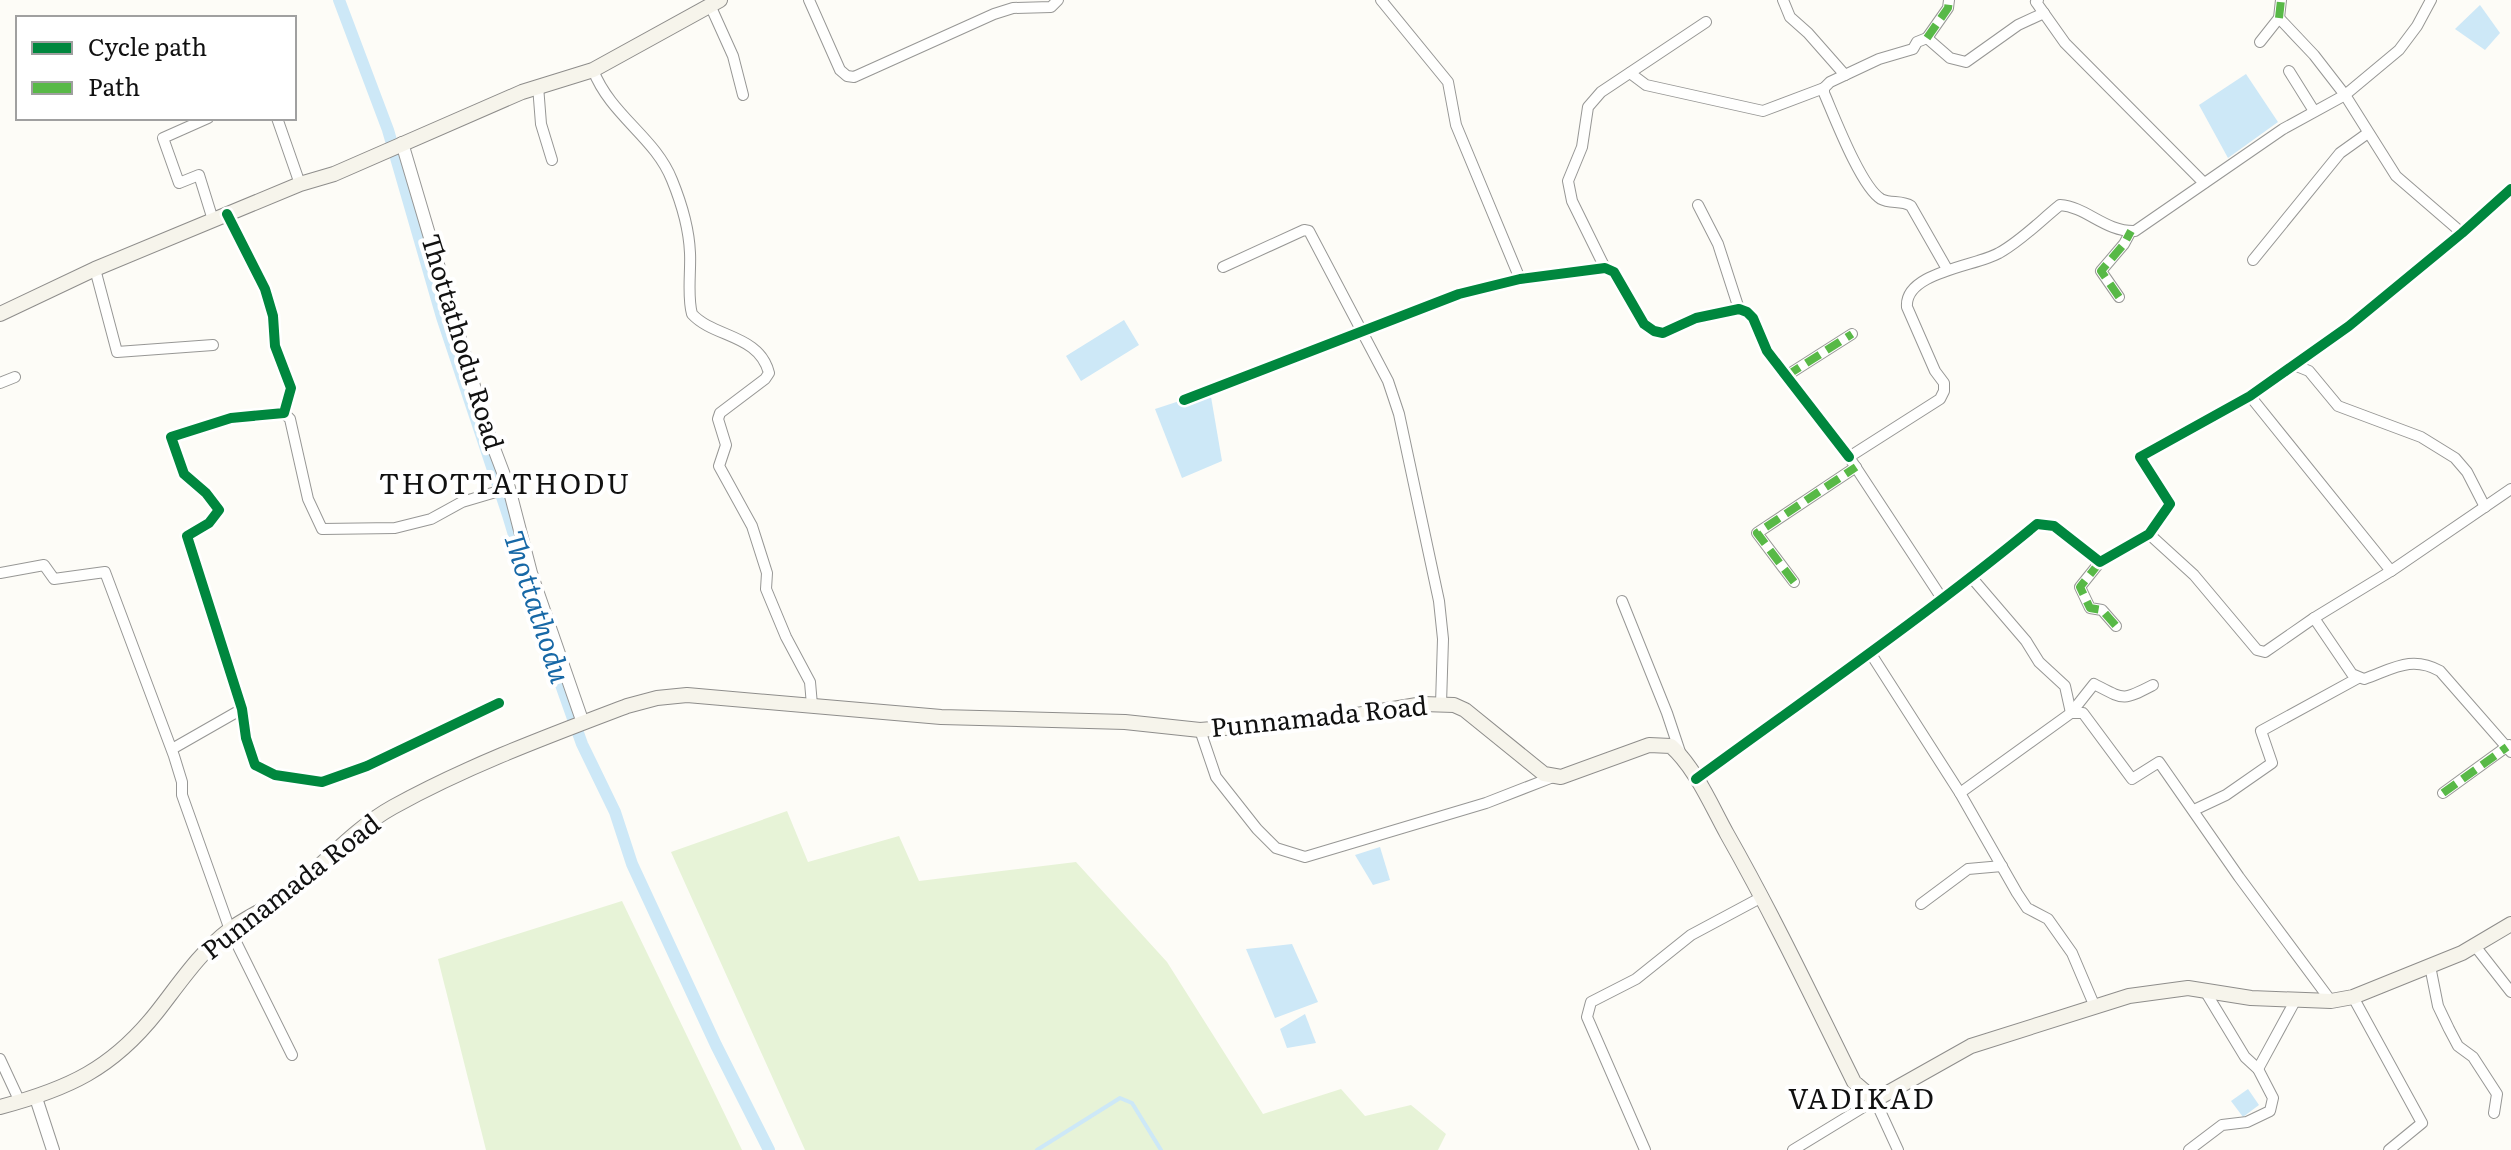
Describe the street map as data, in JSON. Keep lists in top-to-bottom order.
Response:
{
  "streets": {
    "main road": ["Punnamada Road"],
    "street": ["Thottathodu Road"]
  },
  "crossings": [
    ["Thottathodu Road", "Punnamada Road"]
  ],
  "districts": ["THOTTATHODU", "VADIKAD"],
  "water": ["Thottathodu"],
  "legend": ["Cycle path", "Path"]
}
